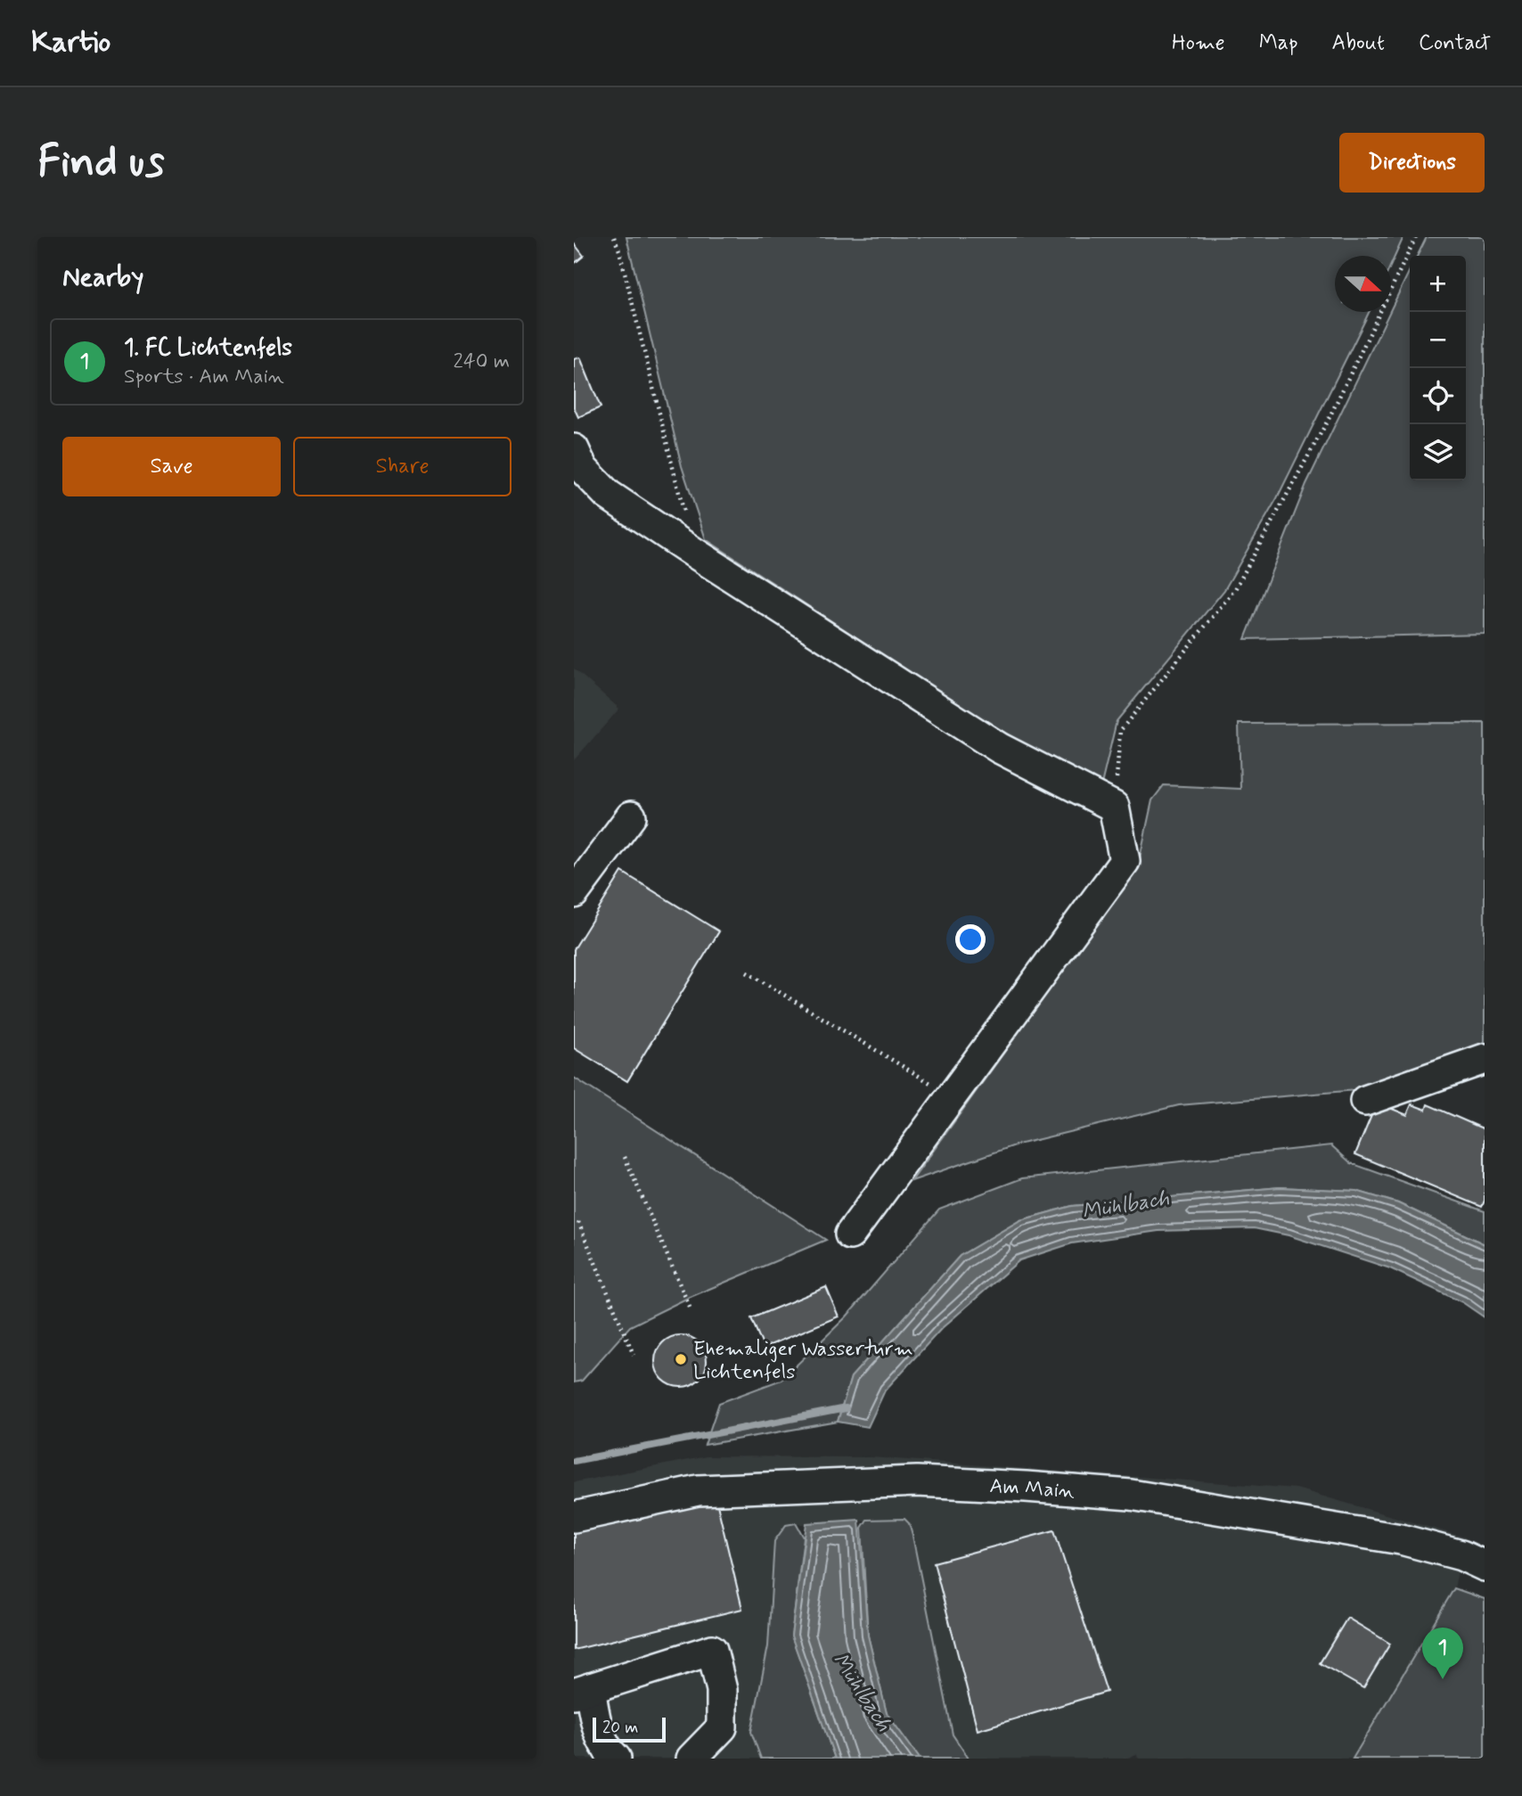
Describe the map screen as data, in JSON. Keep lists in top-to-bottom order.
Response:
{
  "streets": {
    "street": ["Am Main"]
  },
  "water": ["Mühlbach"],
  "places": ["Ehemaliger Wasserturm Lichtenfels"],
  "scale_bar": "20 m",
  "north": "right",
  "page": {
    "header": "Kartio",
    "nav": [
      "Home",
      "Map",
      "About",
      "Contact"
    ],
    "buttons": [
      "Directions",
      ["Save", "Share"]
    ],
    "title": "Find us",
    "heading": "Nearby",
    "map_buttons": ["+", "−"],
    "list": [
      {
        "mark": "1",
        "name": "1. FC Lichtenfels",
        "note": "Sports · Am Main",
        "value": "240 m"
      }
    ],
    "pins": "1",
    "scale": "20 m"
  }
}
